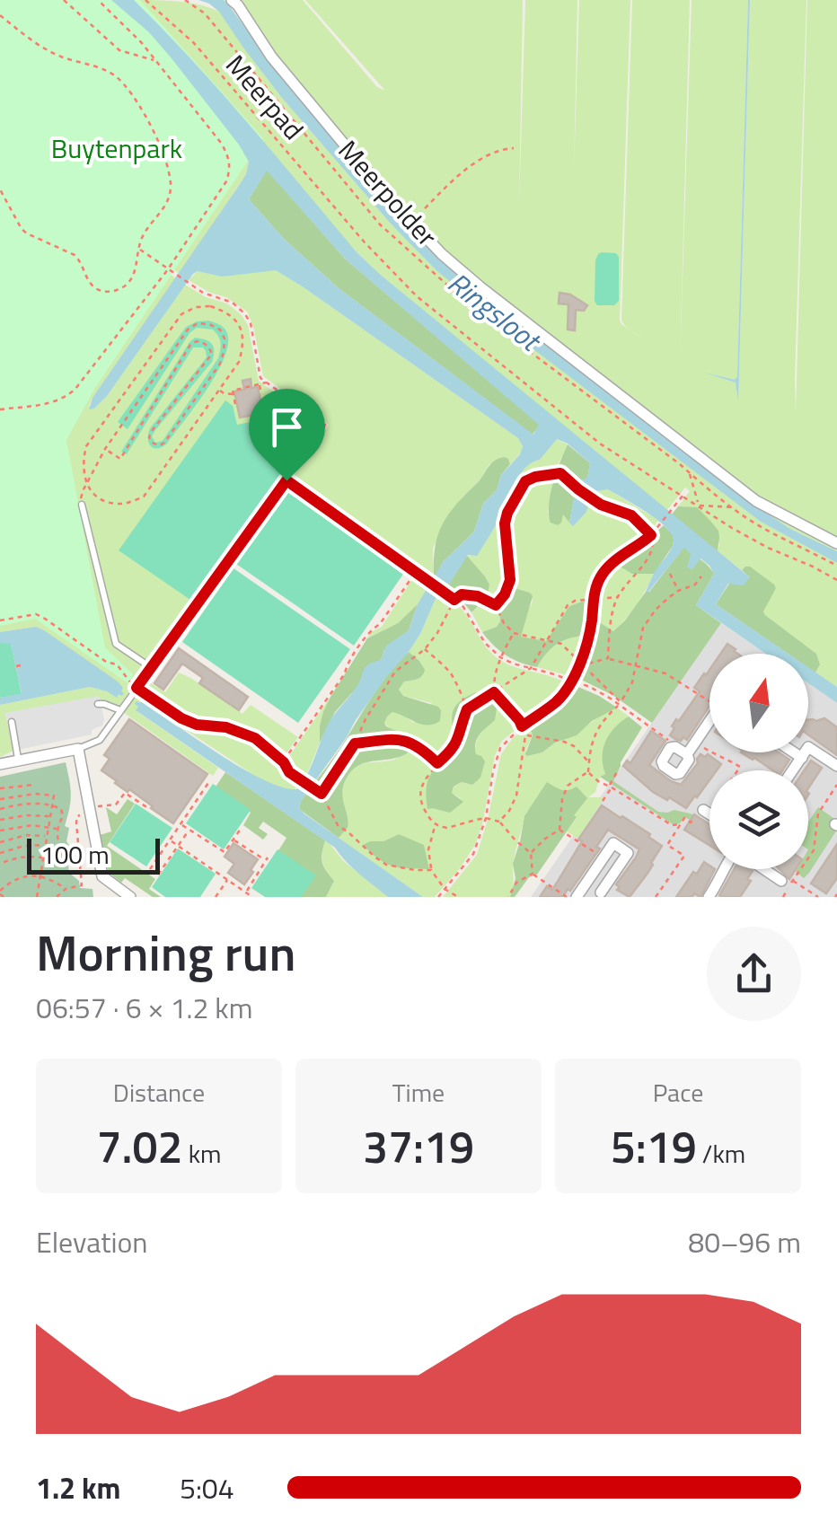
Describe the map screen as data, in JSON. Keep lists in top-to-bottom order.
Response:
{
  "streets": {
    "street": ["Meerpolder"],
    "path": ["Meerpad"]
  },
  "water": ["Ringsloot"],
  "parks": ["Buytenpark"],
  "scale_bar": "100 m",
  "north": "top",
  "page": {
    "scale": "100 m",
    "heading": ["Morning run", "06:57 · 6 × 1.2 km"],
    "stats": [
      ["Distance", "7.02 km"],
      ["Time", "37:19"],
      ["Pace", "5:19 /km"]
    ],
    "chart": ["Elevation", "80–96 m"],
    "list": [
      {
        "name": "1.2 km",
        "note": "5:04"
      }
    ]
  }
}
